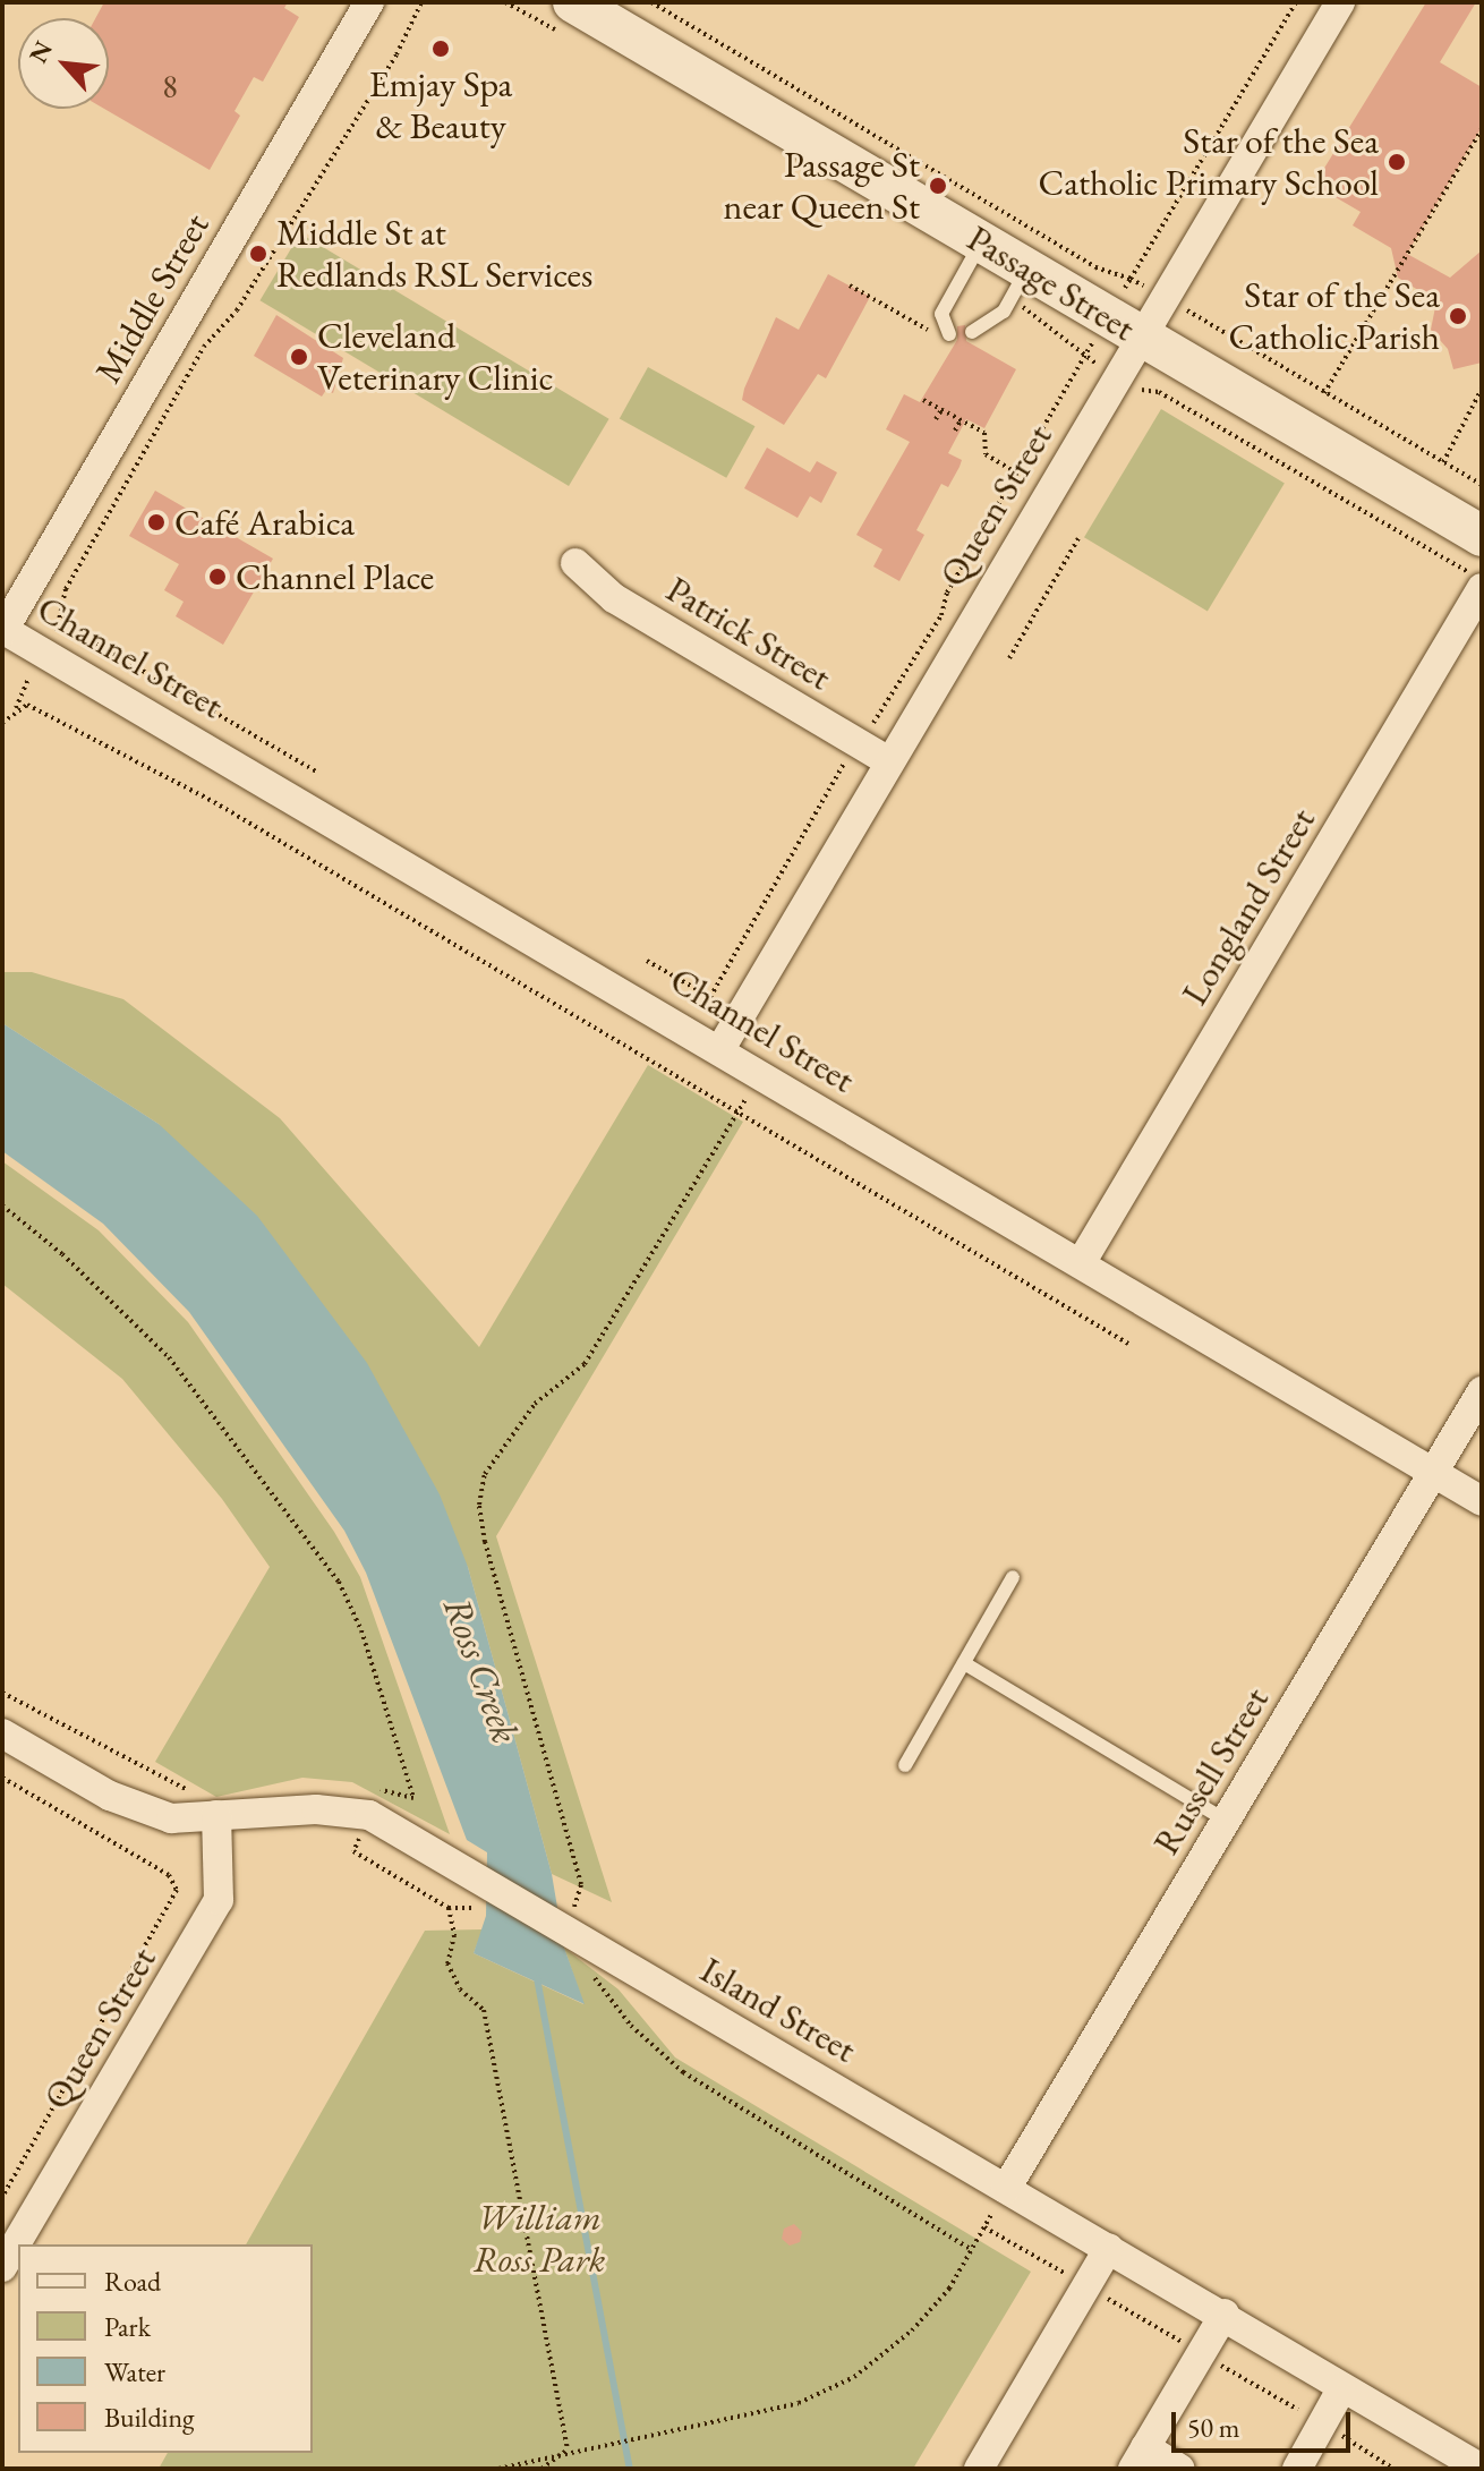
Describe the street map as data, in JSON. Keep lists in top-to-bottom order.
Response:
{
  "streets": {
    "street": [
      "Passage Street",
      "Middle Street",
      "Queen Street",
      "Patrick Street",
      "Channel Street",
      "Longland Street",
      "Russell Street",
      "Island Street"
    ]
  },
  "crossings": [
    ["Passage Street", "Queen Street"],
    ["Middle Street", "Channel Street"],
    ["Queen Street", "Patrick Street"],
    ["Queen Street", "Channel Street"],
    ["Queen Street", "Island Street"],
    ["Channel Street", "Longland Street"],
    ["Channel Street", "Russell Street"],
    ["Russell Street", "Island Street"]
  ],
  "water": ["Ross Creek"],
  "parks": ["William Ross Park"],
  "places": [
    "Emjay Spa & Beauty",
    "Star of the Sea Catholic Primary School",
    "Passage St near Queen St",
    "Middle St at Redlands RSL Services",
    "Star of the Sea Catholic Parish",
    "Cleveland Veterinary Clinic",
    "Café Arabica",
    "Channel Place"
  ],
  "house_numbers": ["8"],
  "legend": [
    "Road",
    "Park",
    "Water",
    "Building"
  ],
  "scale_bar": "50 m",
  "north": "top left"
}
